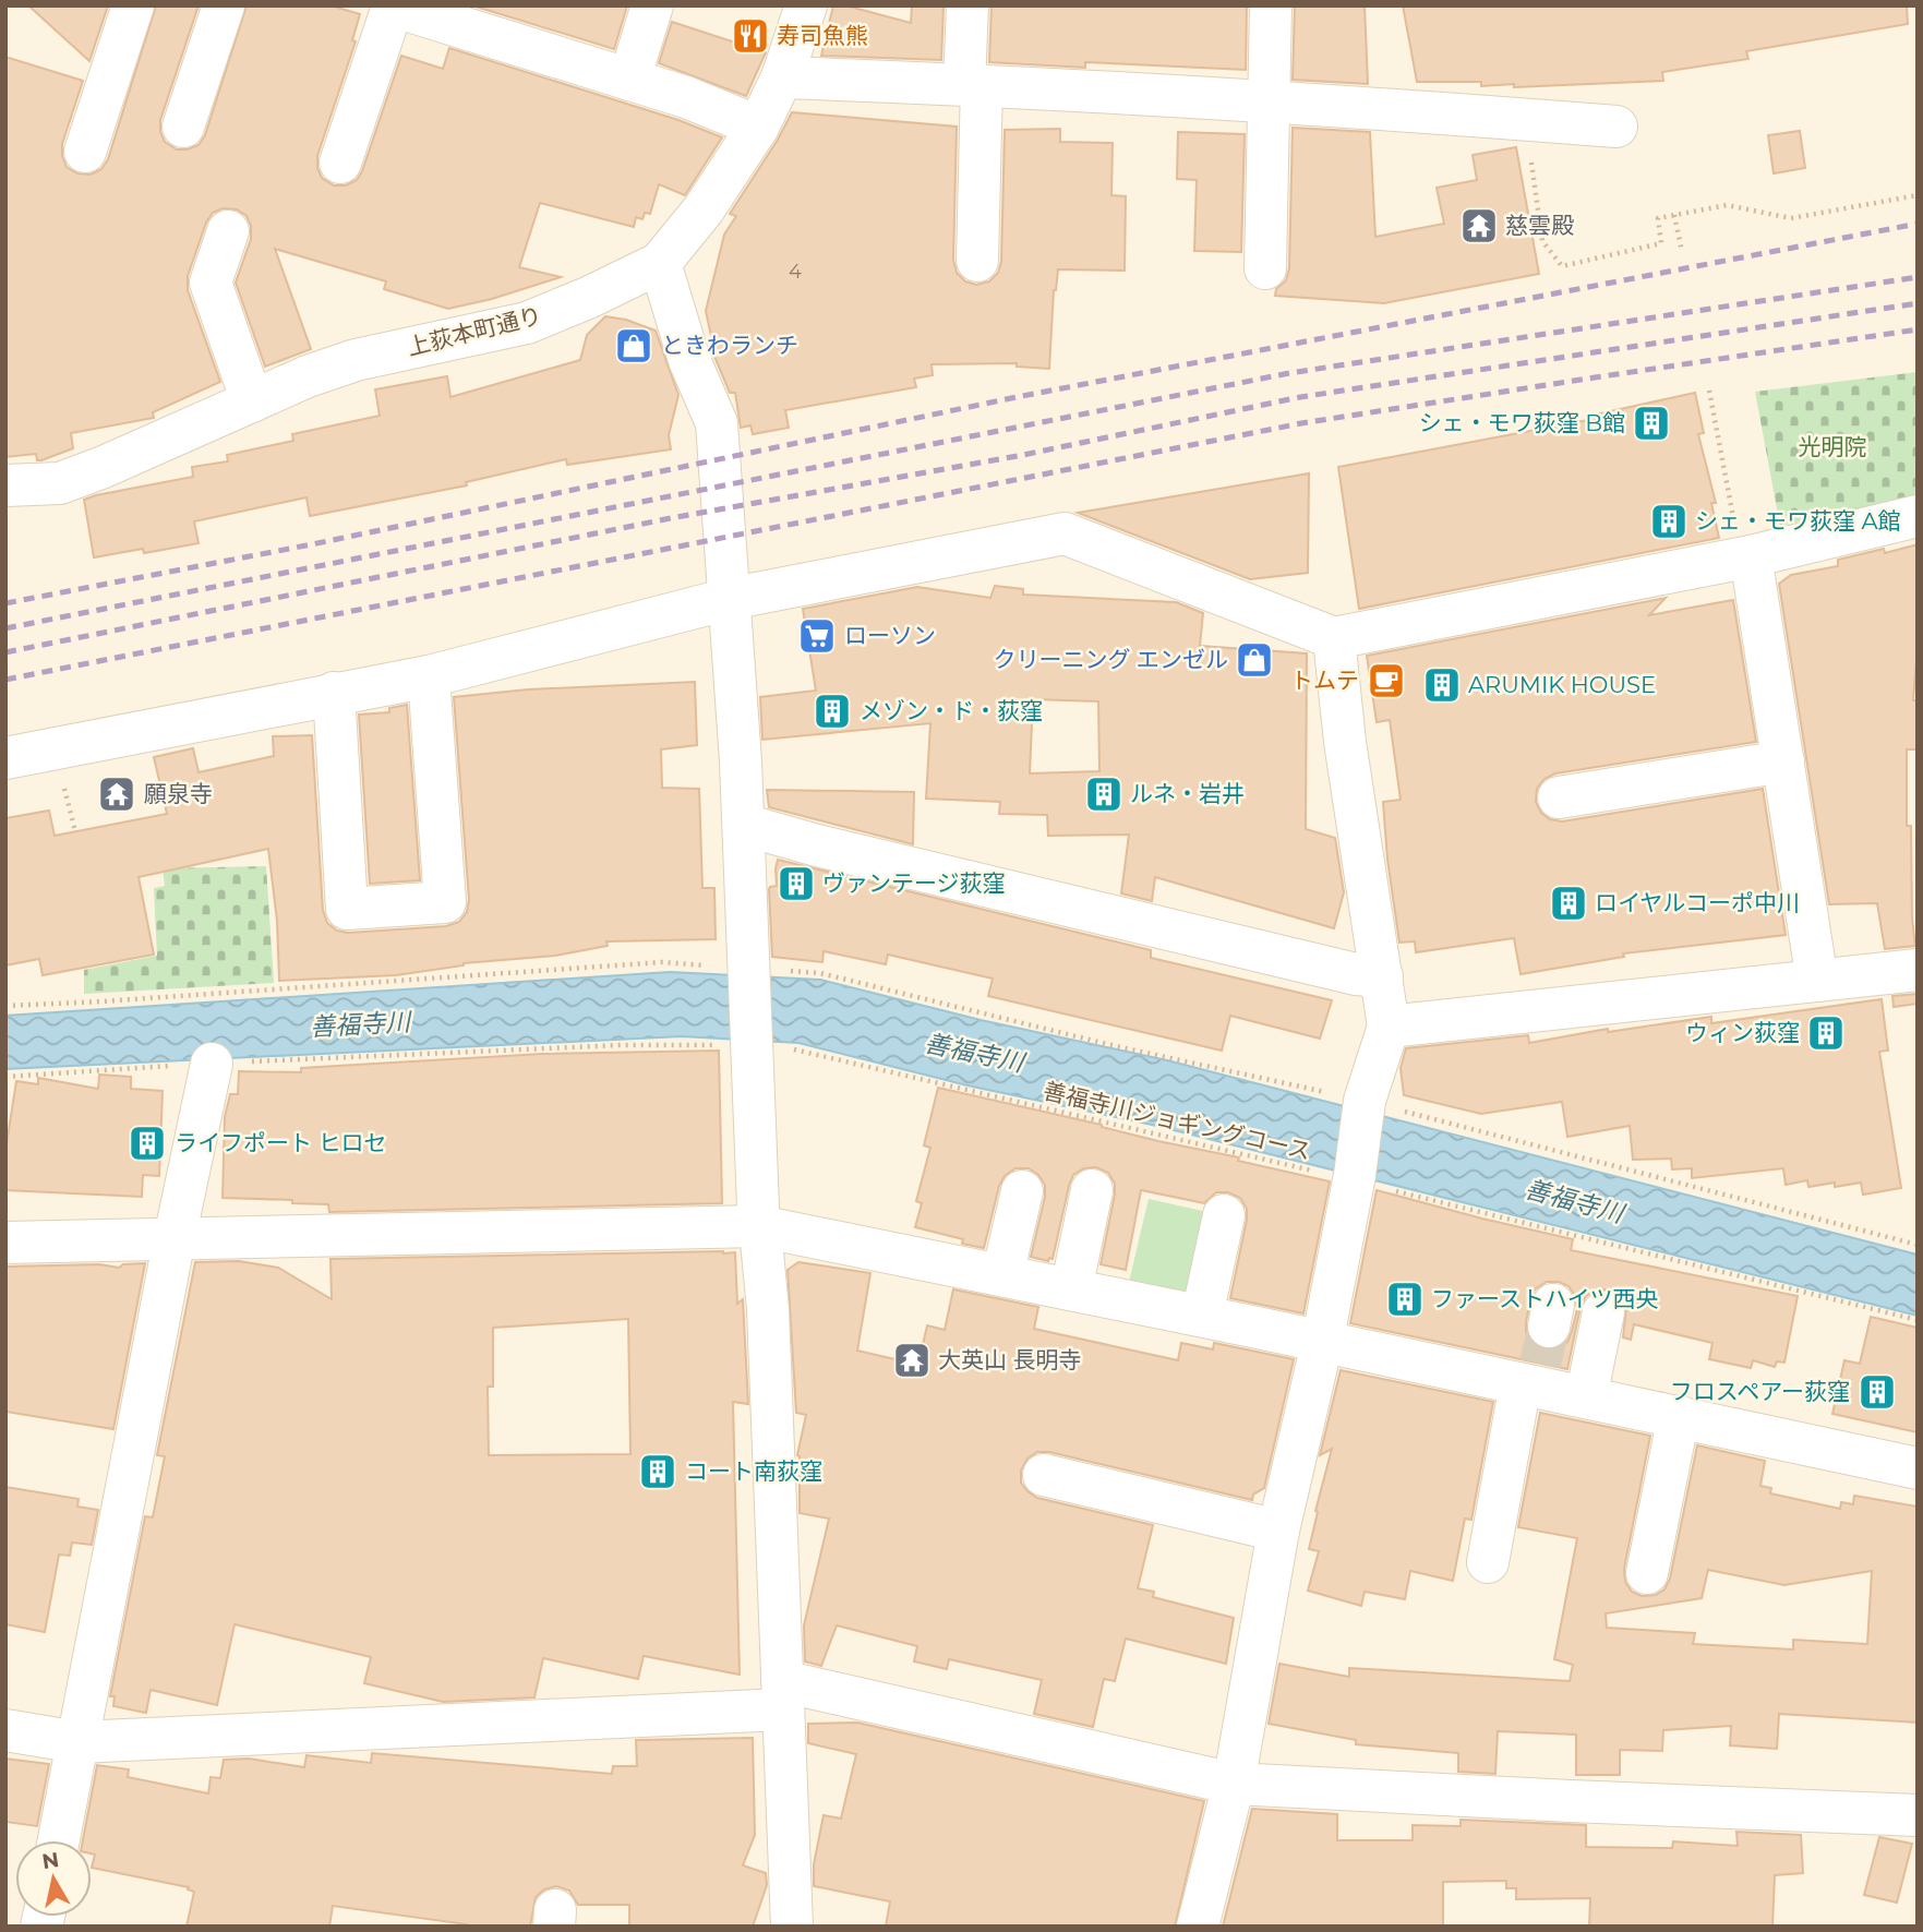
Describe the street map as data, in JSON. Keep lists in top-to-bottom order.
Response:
{
  "streets": {
    "street": ["上荻本町通り"],
    "path": ["善福寺川ジョギングコース"]
  },
  "water": ["善福寺川"],
  "parks": ["光明院"],
  "places": {
    "restaurant": ["寿司魚熊"],
    "temple": ["慈雲殿", "願泉寺", "大英山 長明寺"],
    "shop": ["ときわランチ", "クリーニング エンゼル"],
    "building": [
      "シェ・モワ荻窪 B館",
      "シェ・モワ荻窪 A館",
      "ARUMIK HOUSE",
      "メゾン・ド・荻窪",
      "ルネ・岩井",
      "ヴァンテージ荻窪",
      "ロイヤルコーポ中川",
      "ウィン荻窪",
      "ライフポート ヒロセ",
      "ファーストハイツ西央",
      "フロスペアー荻窪",
      "コート南荻窪"
    ],
    "supermarket": ["ローソン"],
    "cafe": ["トムテ"]
  },
  "house_numbers": ["4"],
  "north": "top"
}
